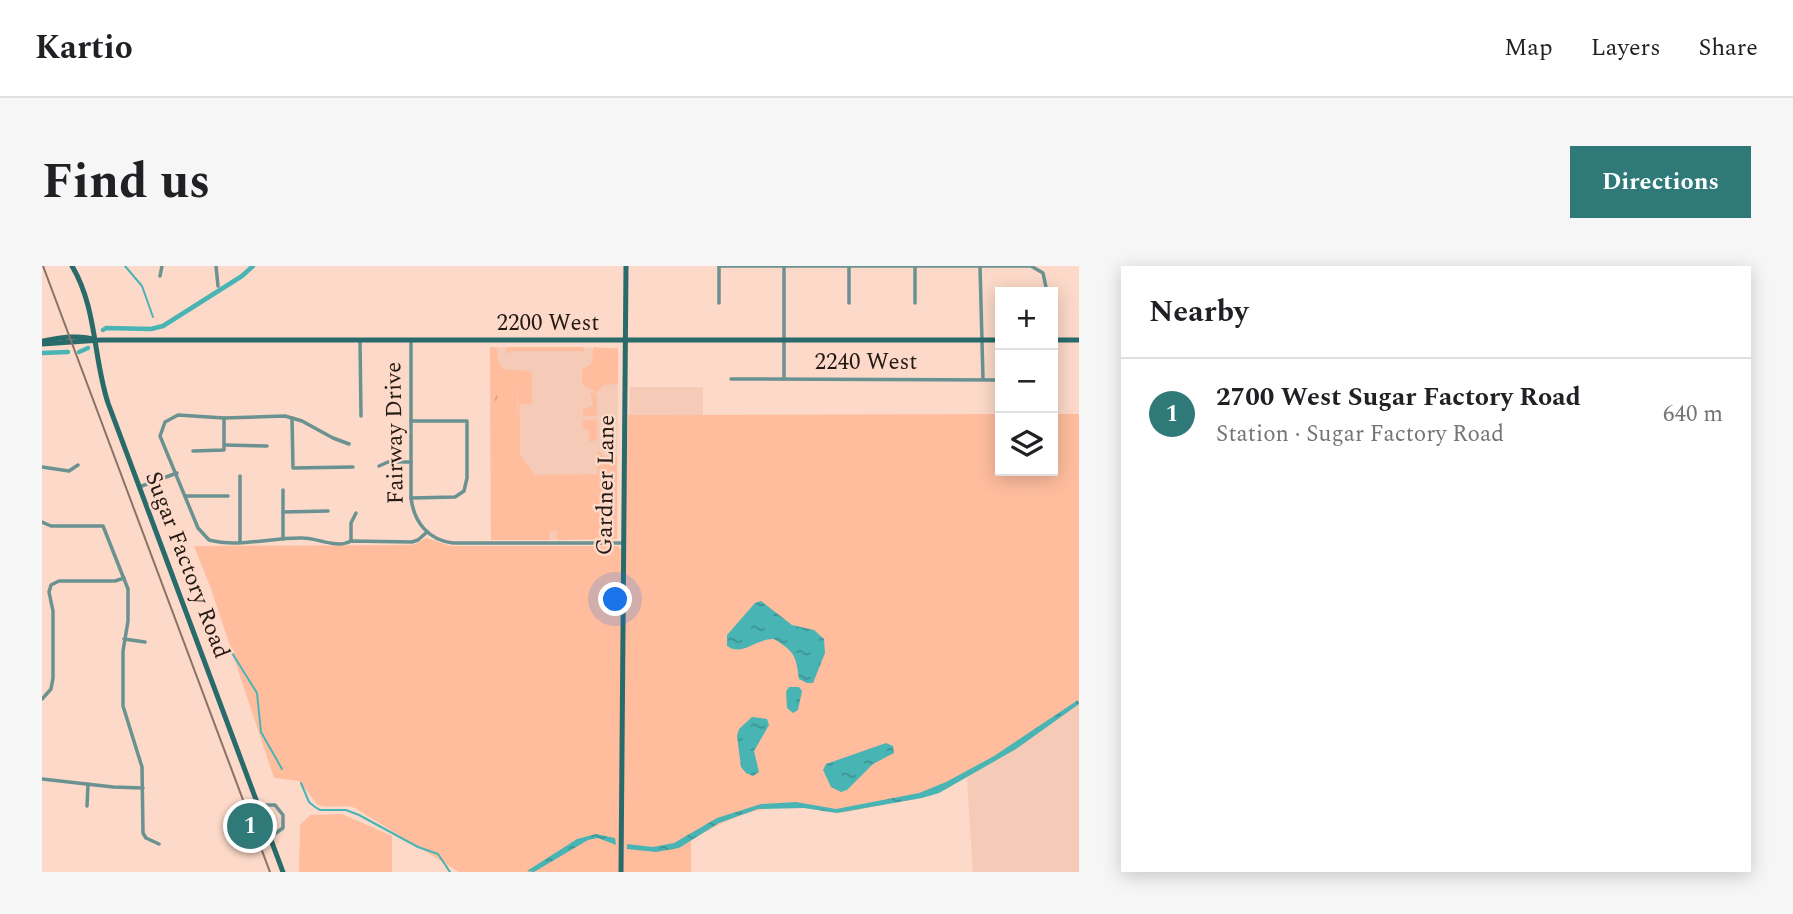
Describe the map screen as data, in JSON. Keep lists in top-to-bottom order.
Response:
{
  "streets": {
    "street": [
      "2200 West",
      "2240 West",
      "Fairway Drive",
      "Gardner Lane",
      "Sugar Factory Road"
    ]
  },
  "crossings": [
    ["2200 West", "Fairway Drive"],
    ["2200 West", "Gardner Lane"],
    ["2200 West", "Sugar Factory Road"],
    ["Fairway Drive", "Gardner Lane"]
  ],
  "page": {
    "header": "Kartio",
    "nav": ["Map", "Layers", "Share"],
    "title": "Find us",
    "buttons": "Directions",
    "heading": "Nearby",
    "map_buttons": ["+", "−"],
    "list": [
      {
        "mark": "1",
        "name": "2700 West Sugar Factory Road",
        "note": "Station · Sugar Factory Road",
        "value": "640 m"
      }
    ],
    "pins": "1"
  }
}
